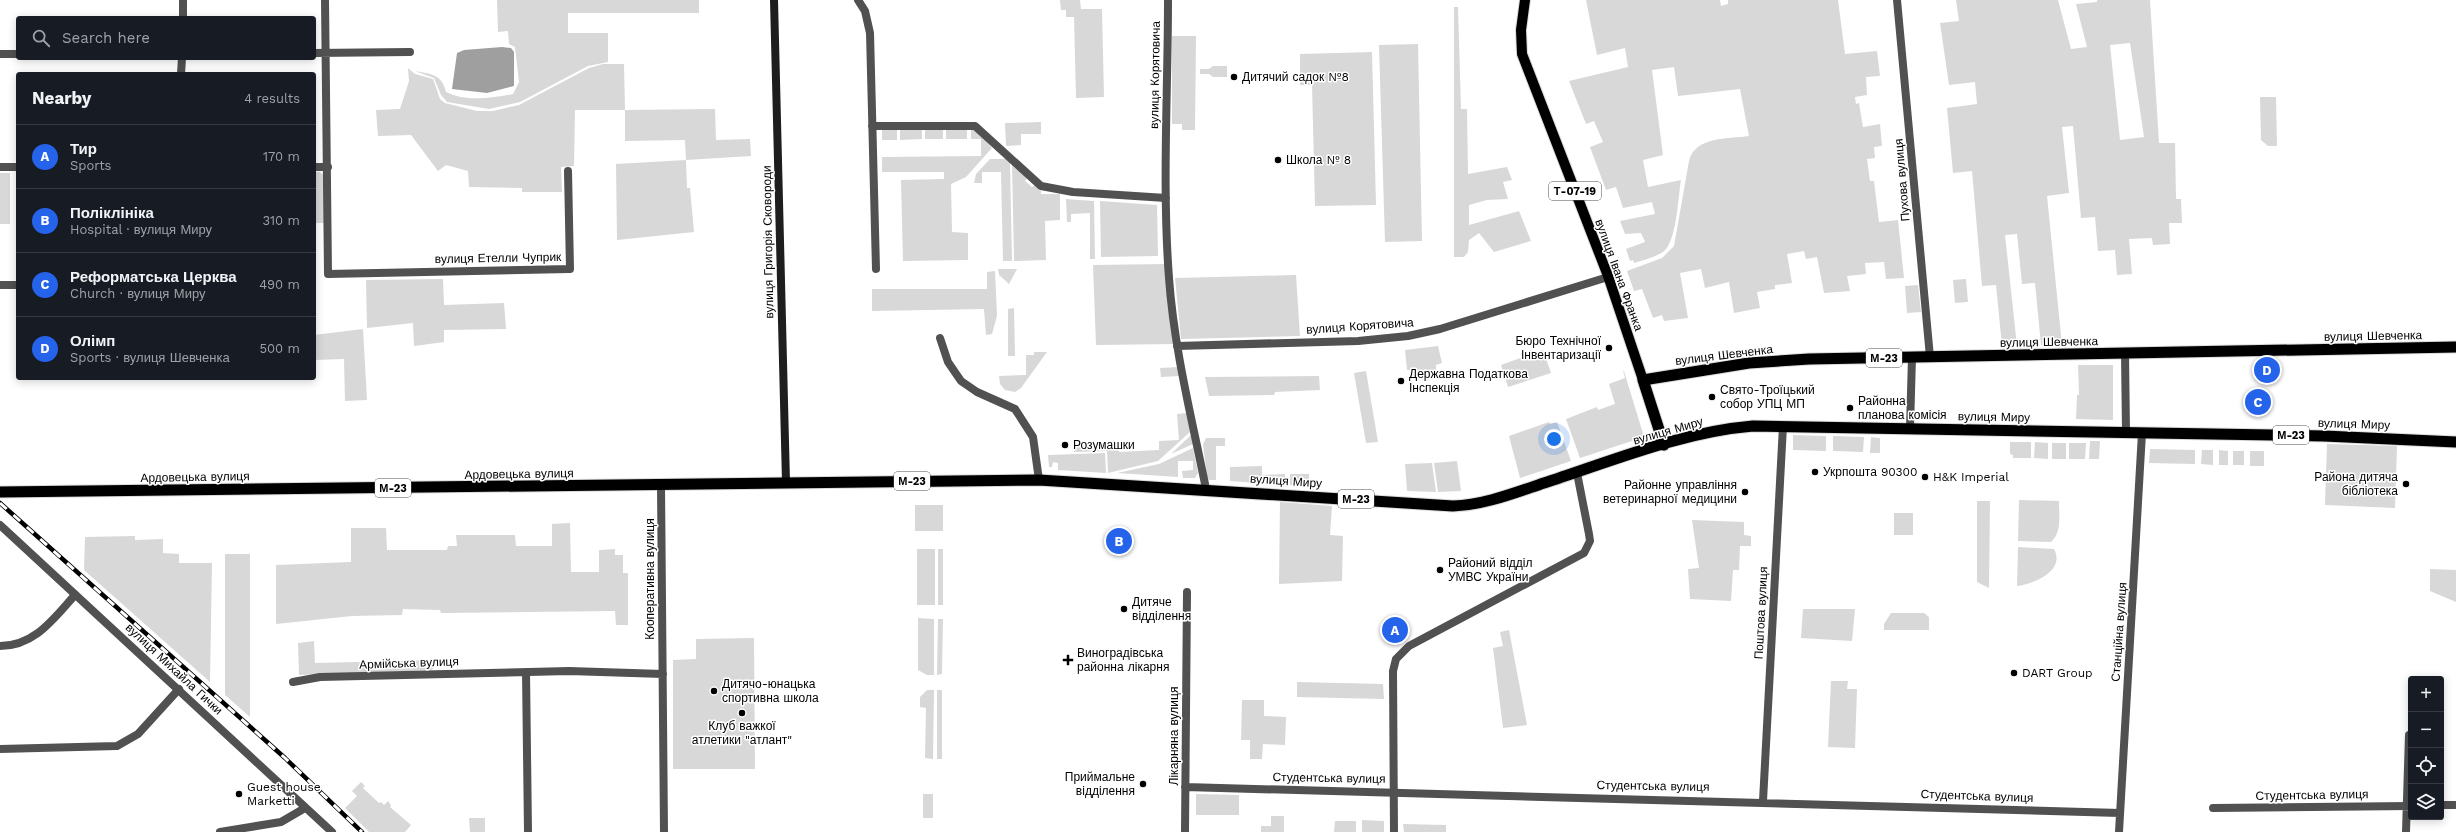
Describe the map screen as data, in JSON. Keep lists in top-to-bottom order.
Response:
{
  "streets": {
    "highway": [
      "вулиця Івана Франка",
      "вулиця Шевченка",
      "М-23",
      "вулиця Миру",
      "Ардовецька вулиця"
    ],
    "main road": ["Т-07-19", "вулиця Григорія Сковороди"],
    "street": [
      "вулиця Корятовича",
      "Пухова вулиця",
      "вулиця Етелли Чуприк",
      "Кооперативна вулиця",
      "Поштова вулиця",
      "Станційна вулиця",
      "Армійська вулиця",
      "вулиця Михайла Гички",
      "Лікарняна вулиця",
      "Студентська вулиця"
    ]
  },
  "crossings": [
    ["вулиця Корятовича", "вулиця Івана Франка"],
    ["вулиця Корятовича", "вулиця Миру"],
    ["Пухова вулиця", "вулиця Шевченка"],
    ["вулиця Григорія Сковороди", "Ардовецька вулиця"],
    ["вулиця Івана Франка", "вулиця Шевченка"],
    ["вулиця Івана Франка", "вулиця Миру"],
    ["вулиця Миру", "Ардовецька вулиця"],
    ["вулиця Миру", "Поштова вулиця"],
    ["вулиця Миру", "Станційна вулиця"],
    ["Ардовецька вулиця", "Кооперативна вулиця"],
    ["Кооперативна вулиця", "Армійська вулиця"],
    ["Поштова вулиця", "Студентська вулиця"],
    ["Станційна вулиця", "Студентська вулиця"],
    ["Лікарняна вулиця", "Студентська вулиця"]
  ],
  "places": {
    "other": [
      "Дитячий садок №8",
      "Школа № 8",
      "Бюро Технічної Інвентаризації",
      "Державна Податкова Інспекція",
      "Свято-Троїцький собор УПЦ МП",
      "Районна планова комісія",
      "Розумашки",
      "Укрпошта 90300",
      "H&K Imperial",
      "Района дитяча бібліотека",
      "Районне управління ветеринарної медицини",
      "Районий відділ УМВС України",
      "Дитяче відділення",
      "DART Group",
      "Дитячо-юнацька спортивна школа",
      "Клуб важкої атлетики \"атлант\"",
      "Приймальне відділення",
      "Guest house Marketti"
    ],
    "health": ["Виноградівська районна лікарня"]
  },
  "page": {
    "search": "Search here",
    "heading": ["Nearby", "4 results"],
    "list": [
      {
        "mark": "A",
        "name": "Тир",
        "note": "Sports",
        "value": "170 m"
      },
      {
        "mark": "B",
        "name": "Поліклініка",
        "note": "Hospital · вулиця Миру",
        "value": "310 m"
      },
      {
        "mark": "C",
        "name": "Реформатська Церква",
        "note": "Church · вулиця Миру",
        "value": "490 m"
      },
      {
        "mark": "D",
        "name": "Олімп",
        "note": "Sports · вулиця Шевченка",
        "value": "500 m"
      }
    ],
    "pins": [
      "D",
      "C",
      "B",
      "A"
    ],
    "map_buttons": ["+", "−"]
  }
}
